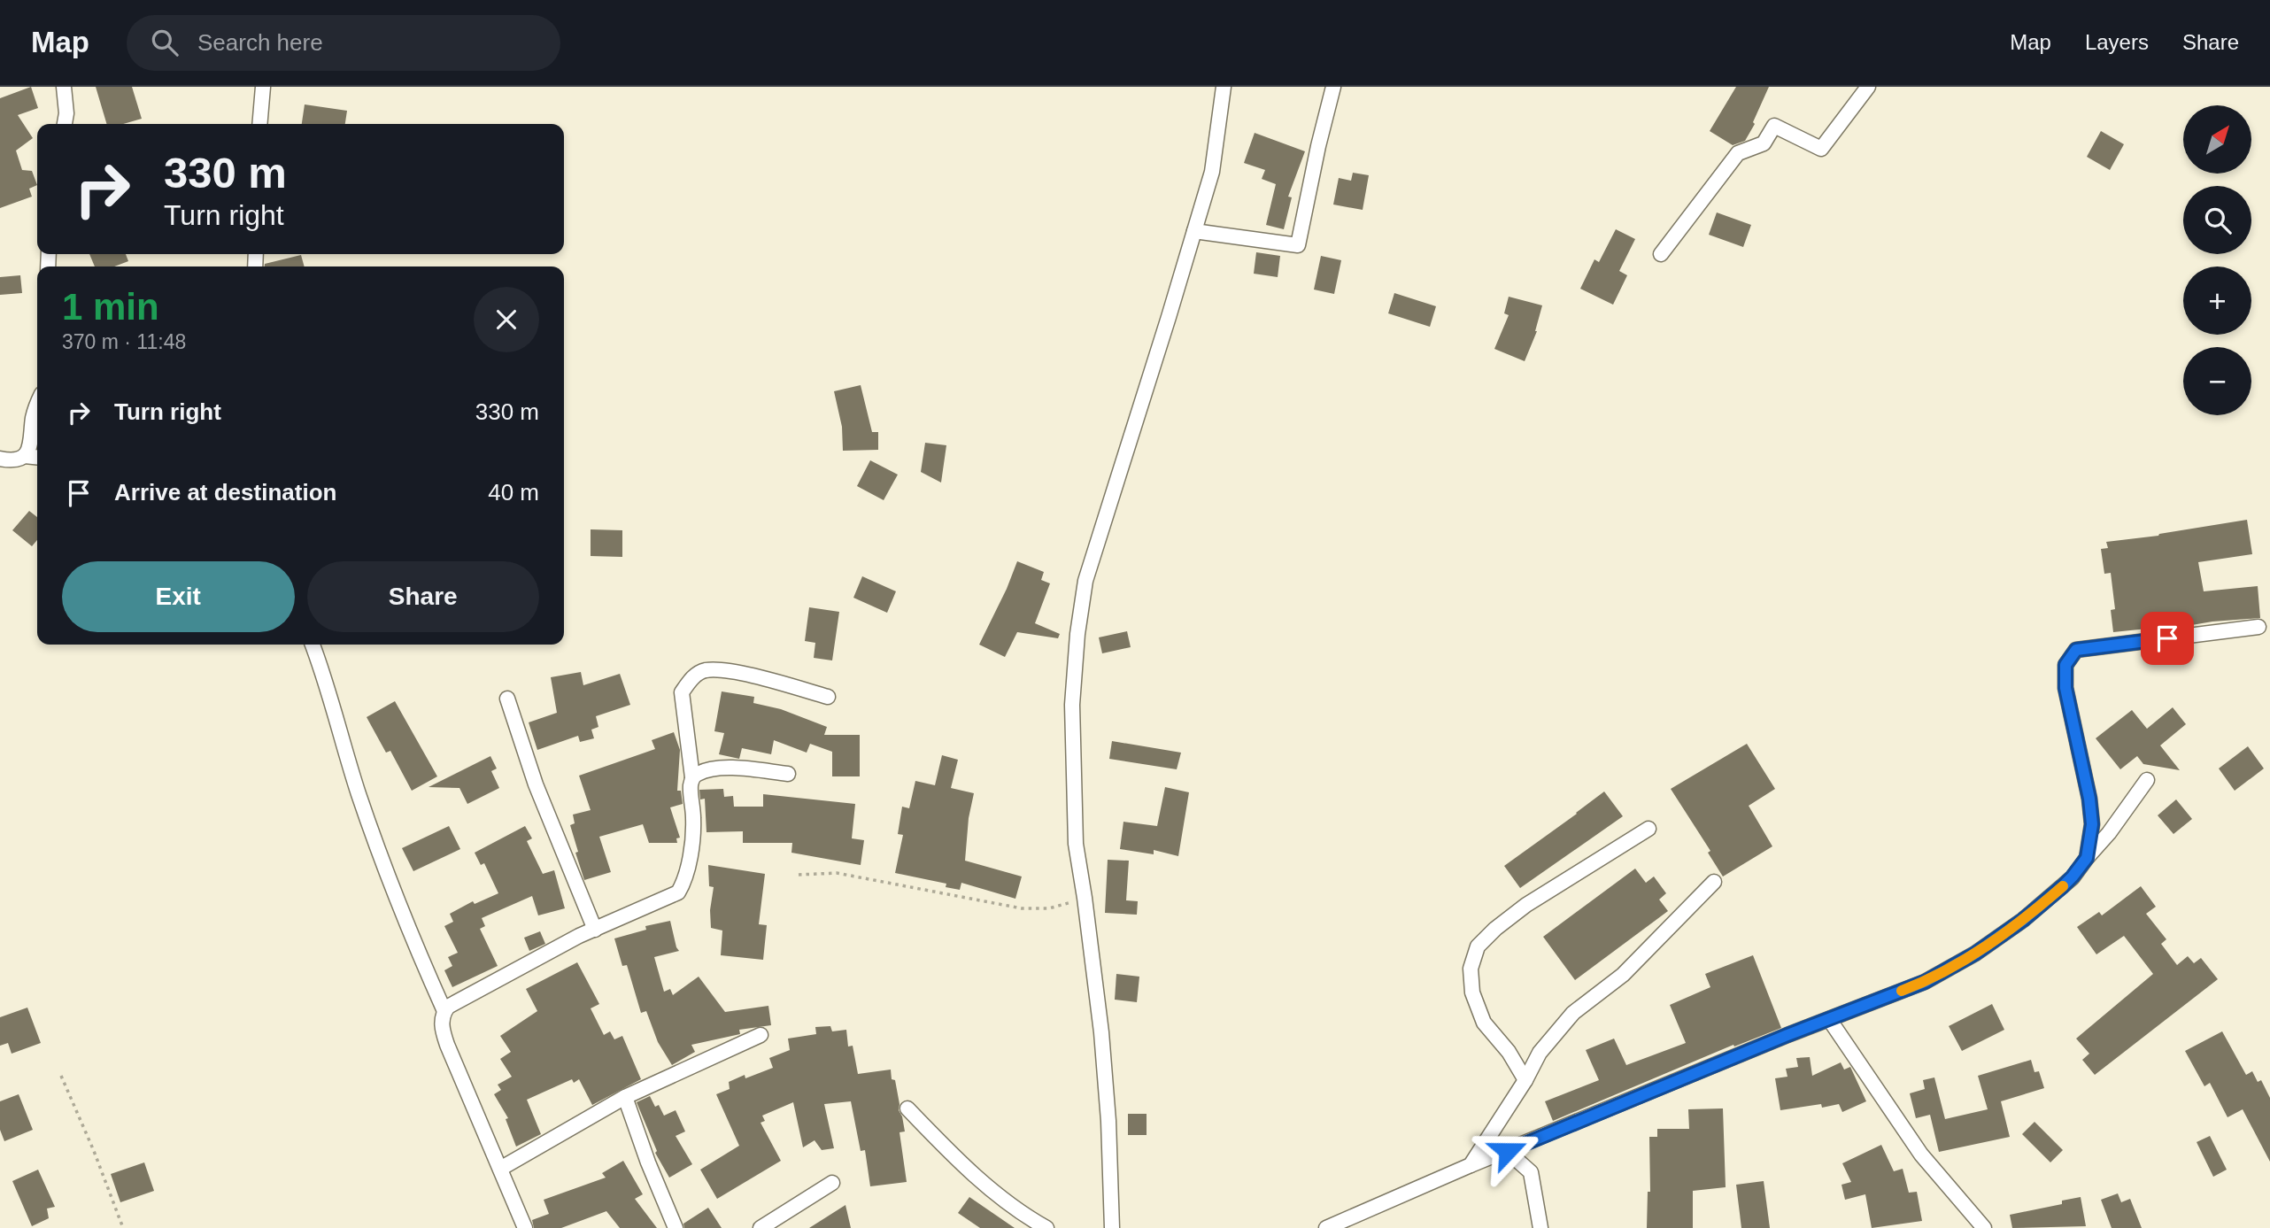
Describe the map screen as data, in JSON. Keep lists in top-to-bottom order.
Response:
{
  "north": "top right",
  "page": {
    "header": "Map",
    "search": "Search here",
    "nav": ["Map", "Layers", "Share"],
    "map_buttons": ["+", "−"],
    "turn": ["330 m", "Turn right"],
    "heading": ["1 min", "370 m · 11:48"],
    "list": [
      {
        "name": "Turn right",
        "value": "330 m"
      },
      {
        "name": "Arrive at destination",
        "value": "40 m"
      }
    ],
    "buttons": ["Exit", "Share"]
  }
}
